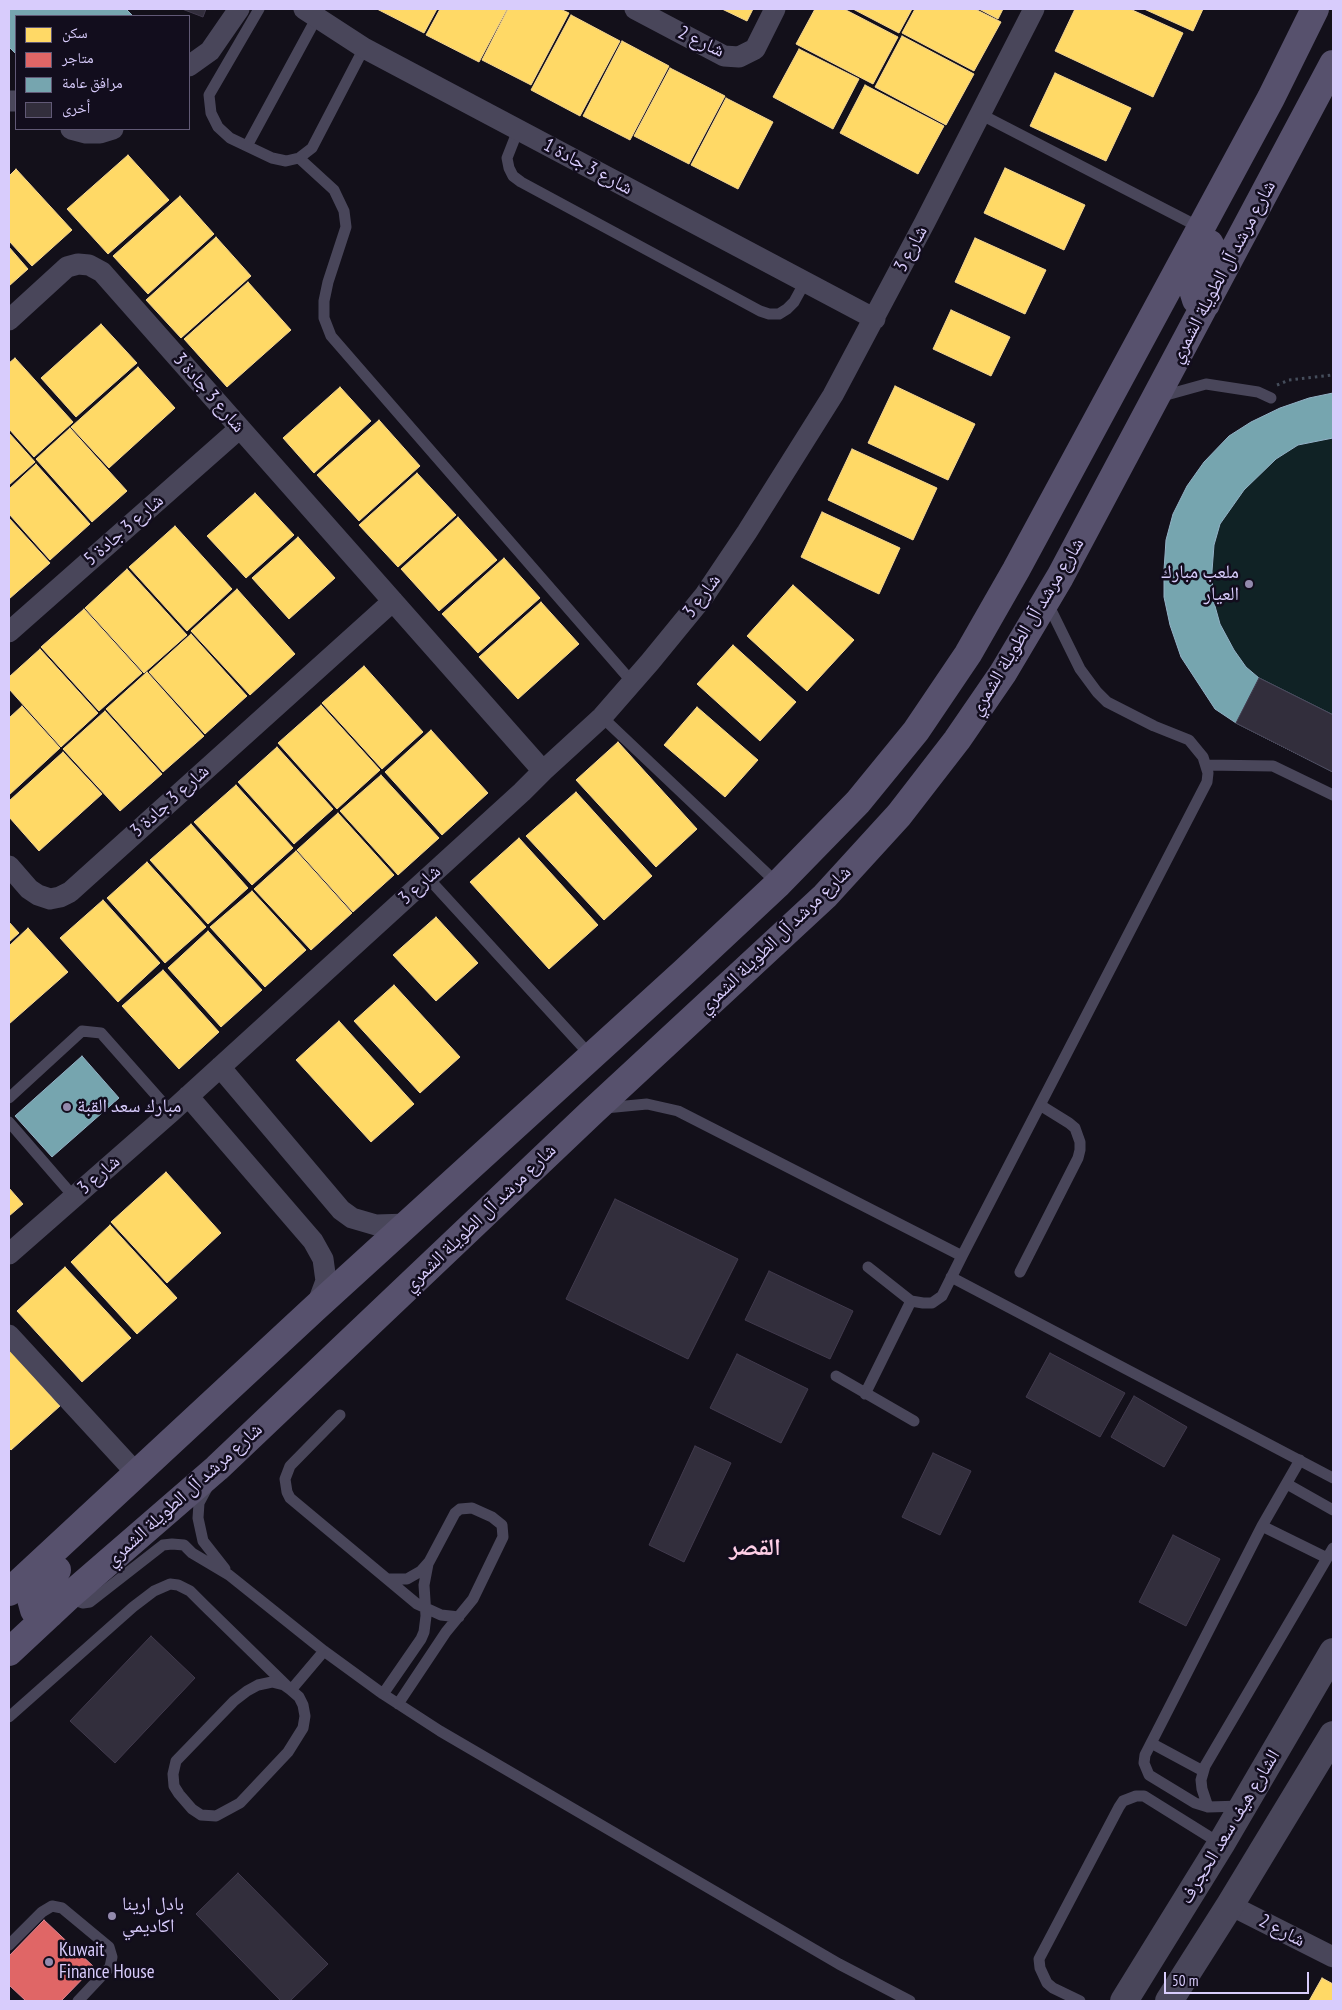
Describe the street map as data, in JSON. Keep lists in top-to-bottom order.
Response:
{
  "streets": {
    "main road": ["شارع مرشد آل الطويلة الشمري"],
    "street": [
      "شارع 2",
      "شارع 3 جادة 1",
      "شارع 3",
      "شارع 3 جادة 3",
      "شارع 3 جادة 5",
      "الشارع هيف سعد الحجرف"
    ]
  },
  "crossings": [
    ["شارع 3 جادة 1", "شارع 3"],
    ["شارع 3", "شارع 3 جادة 3"],
    ["شارع 3 جادة 3", "شارع 3 جادة 5"]
  ],
  "districts": ["القصر"],
  "places": [
    "ملعب مبارك العيار",
    "مبارك سعد القبة",
    "بادل ارينا اكاديمي",
    "Kuwait Finance House"
  ],
  "legend": [
    "سكن",
    "متاجر",
    "مرافق عامة",
    "أخرى"
  ],
  "scale_bar": "50 m"
}
